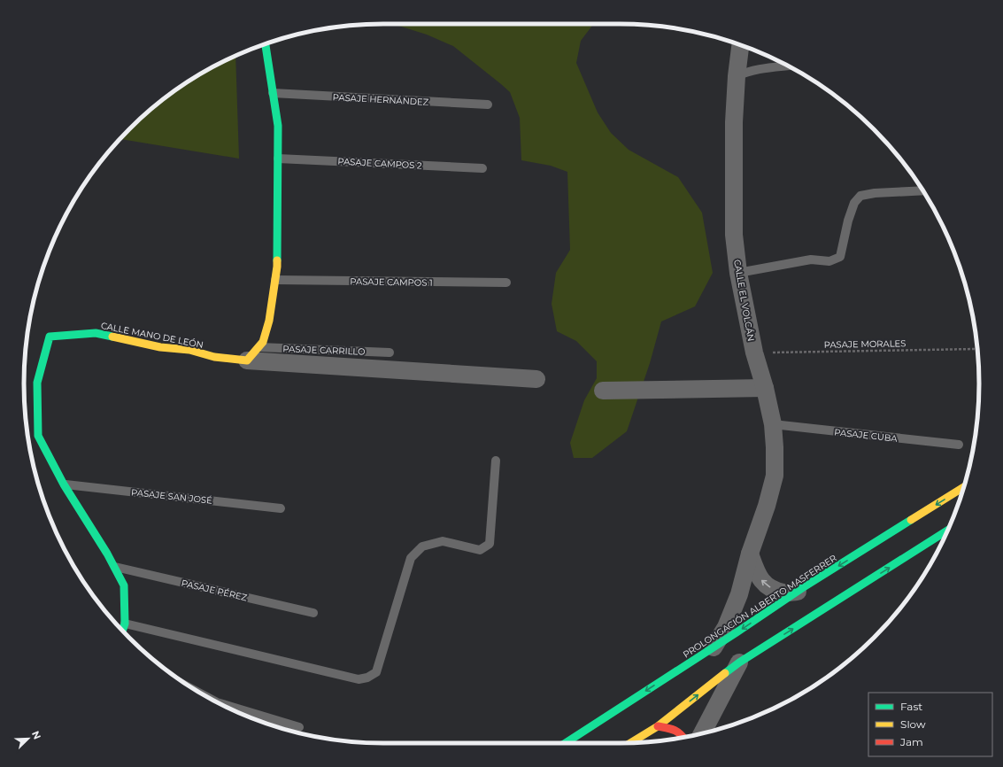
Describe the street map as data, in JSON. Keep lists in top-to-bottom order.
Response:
{
  "streets": {
    "main road": ["CALLE MANO DE LEÓN", "PROLONGACIÓN ALBERTO MASFERRER"],
    "street": ["CALLE EL VOLCÁN"],
    "lane": [
      "PASAJE HERNÁNDEZ",
      "PASAJE CAMPOS 2",
      "PASAJE CAMPOS 1",
      "PASAJE CARRILLO",
      "PASAJE CUBA",
      "PASAJE SAN JOSÉ",
      "PASAJE PÉREZ"
    ],
    "path": ["PASAJE MORALES"]
  },
  "crossings": [
    ["CALLE EL VOLCÁN", "PASAJE MORALES"],
    ["CALLE EL VOLCÁN", "PASAJE CUBA"],
    ["CALLE EL VOLCÁN", "PROLONGACIÓN ALBERTO MASFERRER"],
    ["CALLE MANO DE LEÓN", "PASAJE CARRILLO"],
    ["CALLE MANO DE LEÓN", "PASAJE SAN JOSÉ"],
    ["CALLE MANO DE LEÓN", "PASAJE PÉREZ"]
  ],
  "legend": ["Fast", "Slow", "Jam"],
  "north": "top right"
}
